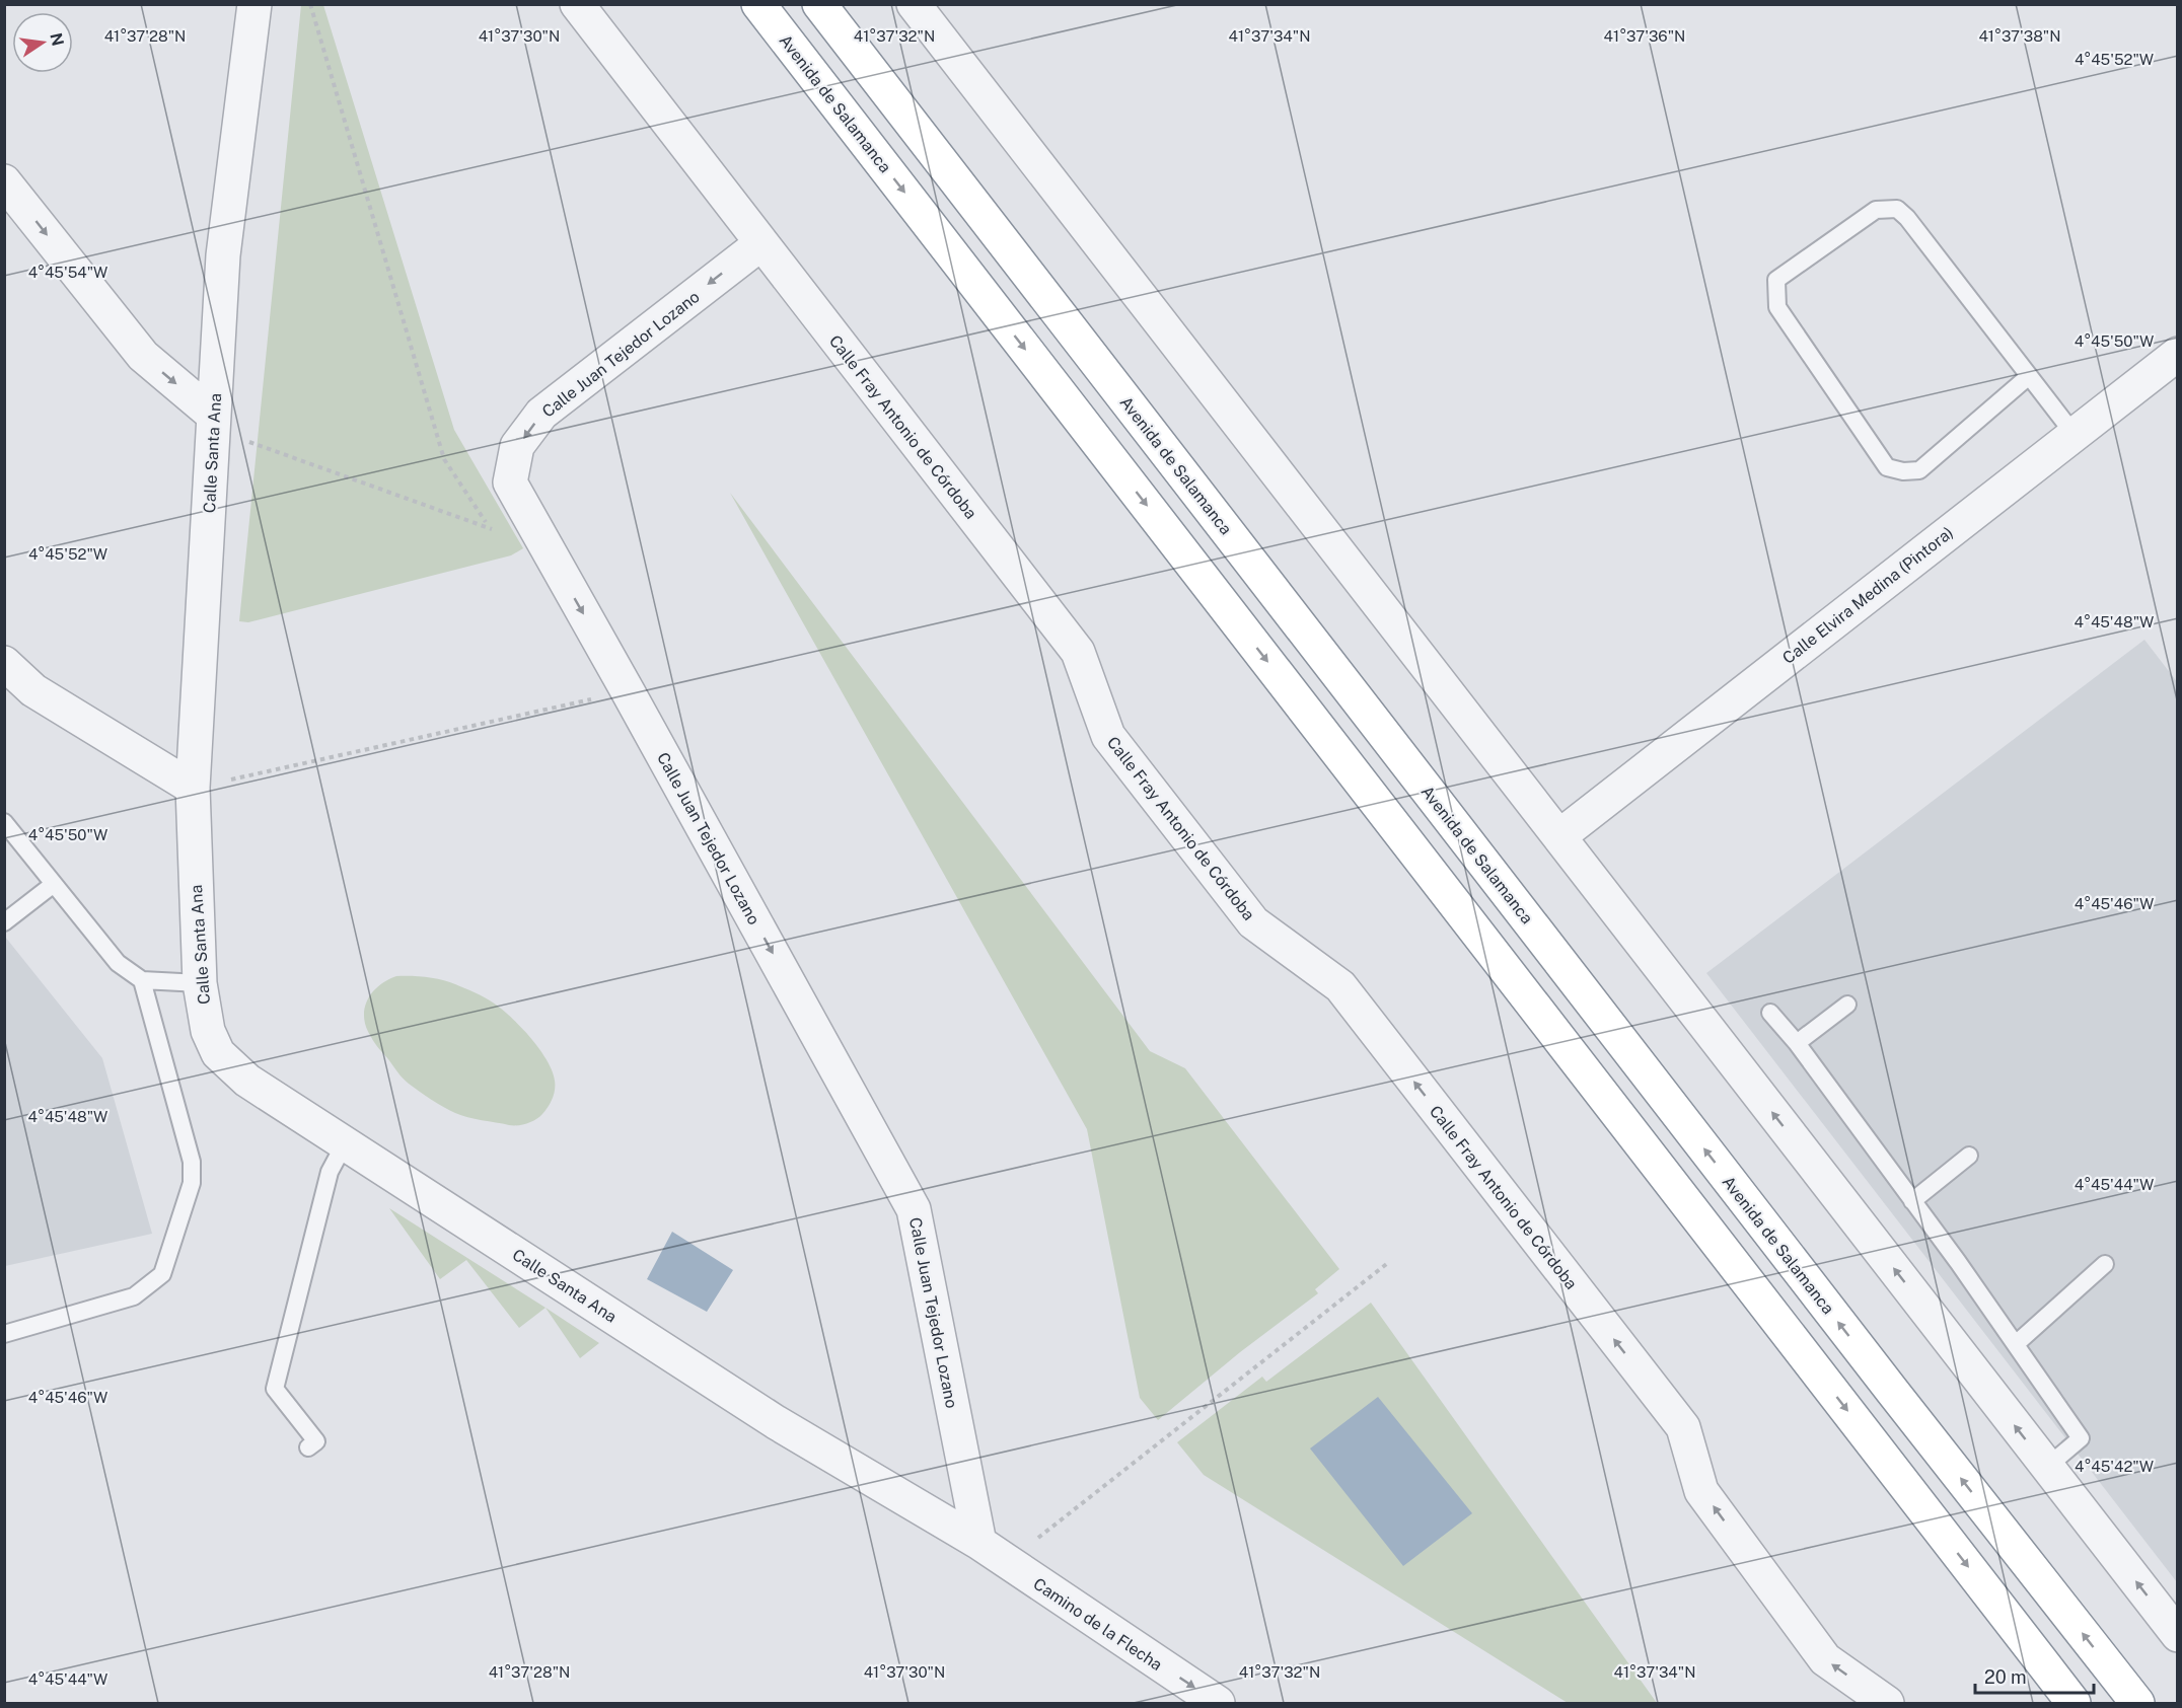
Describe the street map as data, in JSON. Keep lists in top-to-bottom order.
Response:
{
  "streets": {
    "highway": ["Avenida de Salamanca"],
    "street": [
      "Calle Juan Tejedor Lozano",
      "Calle Fray Antonio de Córdoba",
      "Calle Santa Ana",
      "Calle Elvira Medina (Pintora)",
      "Camino de la Flecha"
    ]
  },
  "crossings": [
    ["Calle Juan Tejedor Lozano", "Calle Fray Antonio de Córdoba"],
    ["Calle Juan Tejedor Lozano", "Calle Santa Ana"],
    ["Calle Juan Tejedor Lozano", "Camino de la Flecha"],
    ["Calle Santa Ana", "Camino de la Flecha"]
  ],
  "one_way": ["Calle Juan Tejedor Lozano", "Camino de la Flecha"],
  "scale_bar": "20 m",
  "north": "right",
  "coordinates": [
    "41°37'28\"N",
    "41°37'30\"N",
    "41°37'32\"N",
    "41°37'34\"N",
    "41°37'36\"N",
    "41°37'38\"N",
    "4°45'52\"W",
    "4°45'54\"W",
    "4°45'50\"W",
    "4°45'48\"W",
    "4°45'46\"W",
    "4°45'44\"W",
    "4°45'42\"W"
  ]
}
